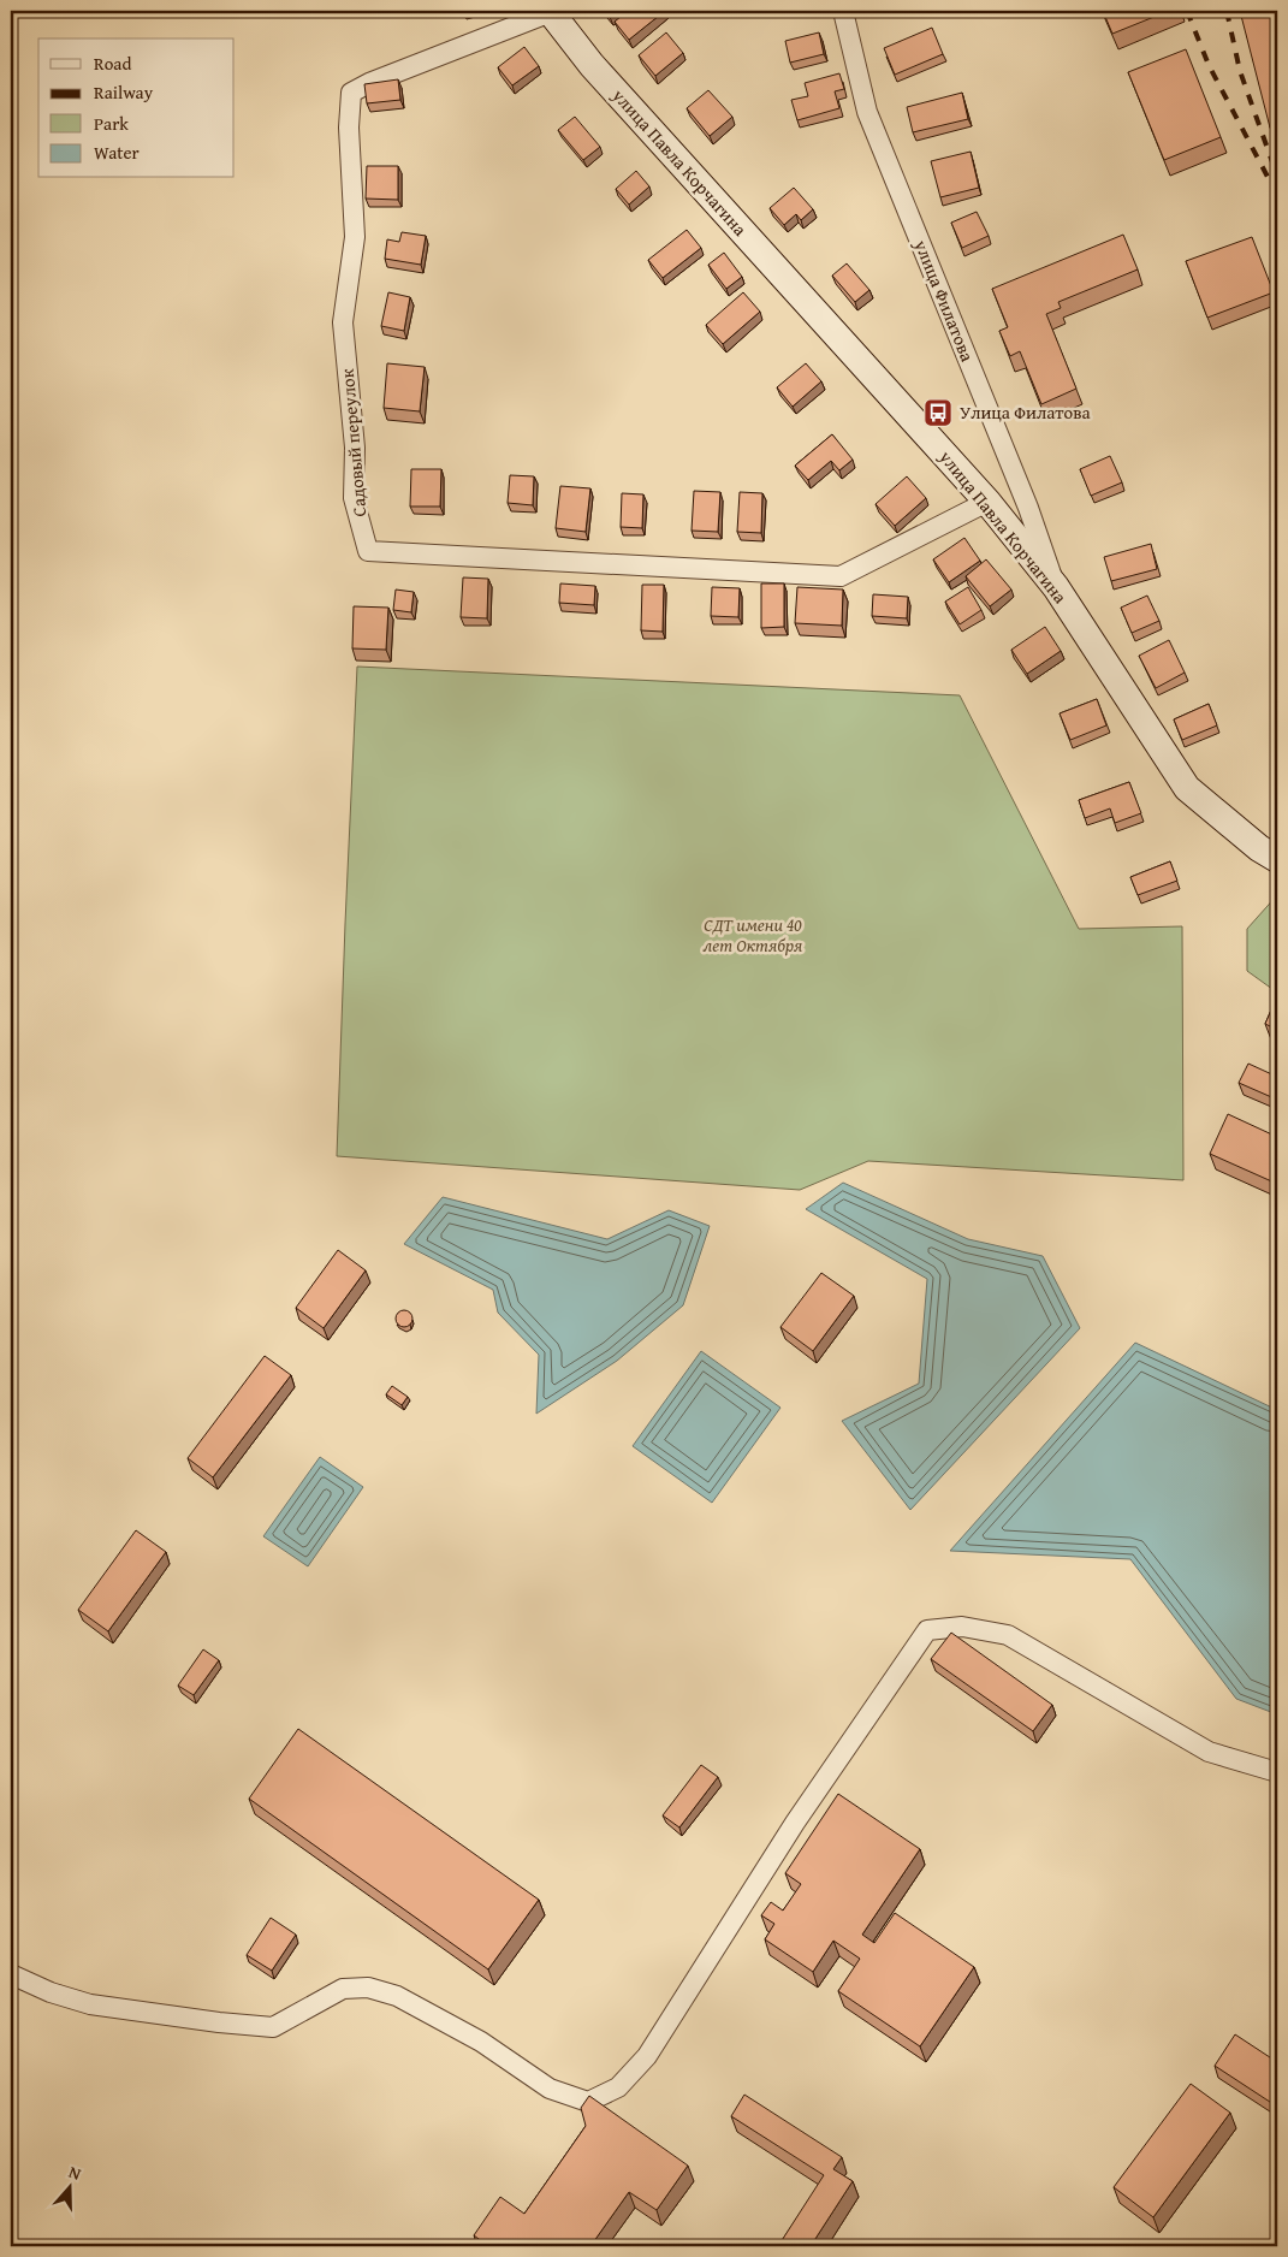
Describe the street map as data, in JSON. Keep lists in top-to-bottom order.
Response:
{
  "streets": {
    "main road": ["улица Павла Корчагина"],
    "street": ["улица Филатова", "Садовый переулок"]
  },
  "crossings": [
    ["улица Павла Корчагина", "улица Филатова"],
    ["улица Павла Корчагина", "Садовый переулок"]
  ],
  "parks": ["СДТ имени 40 лет Октября"],
  "places": {
    "bus stop": ["Улица Филатова"]
  },
  "legend": [
    "Road",
    "Railway",
    "Park",
    "Water"
  ],
  "north": "top"
}
